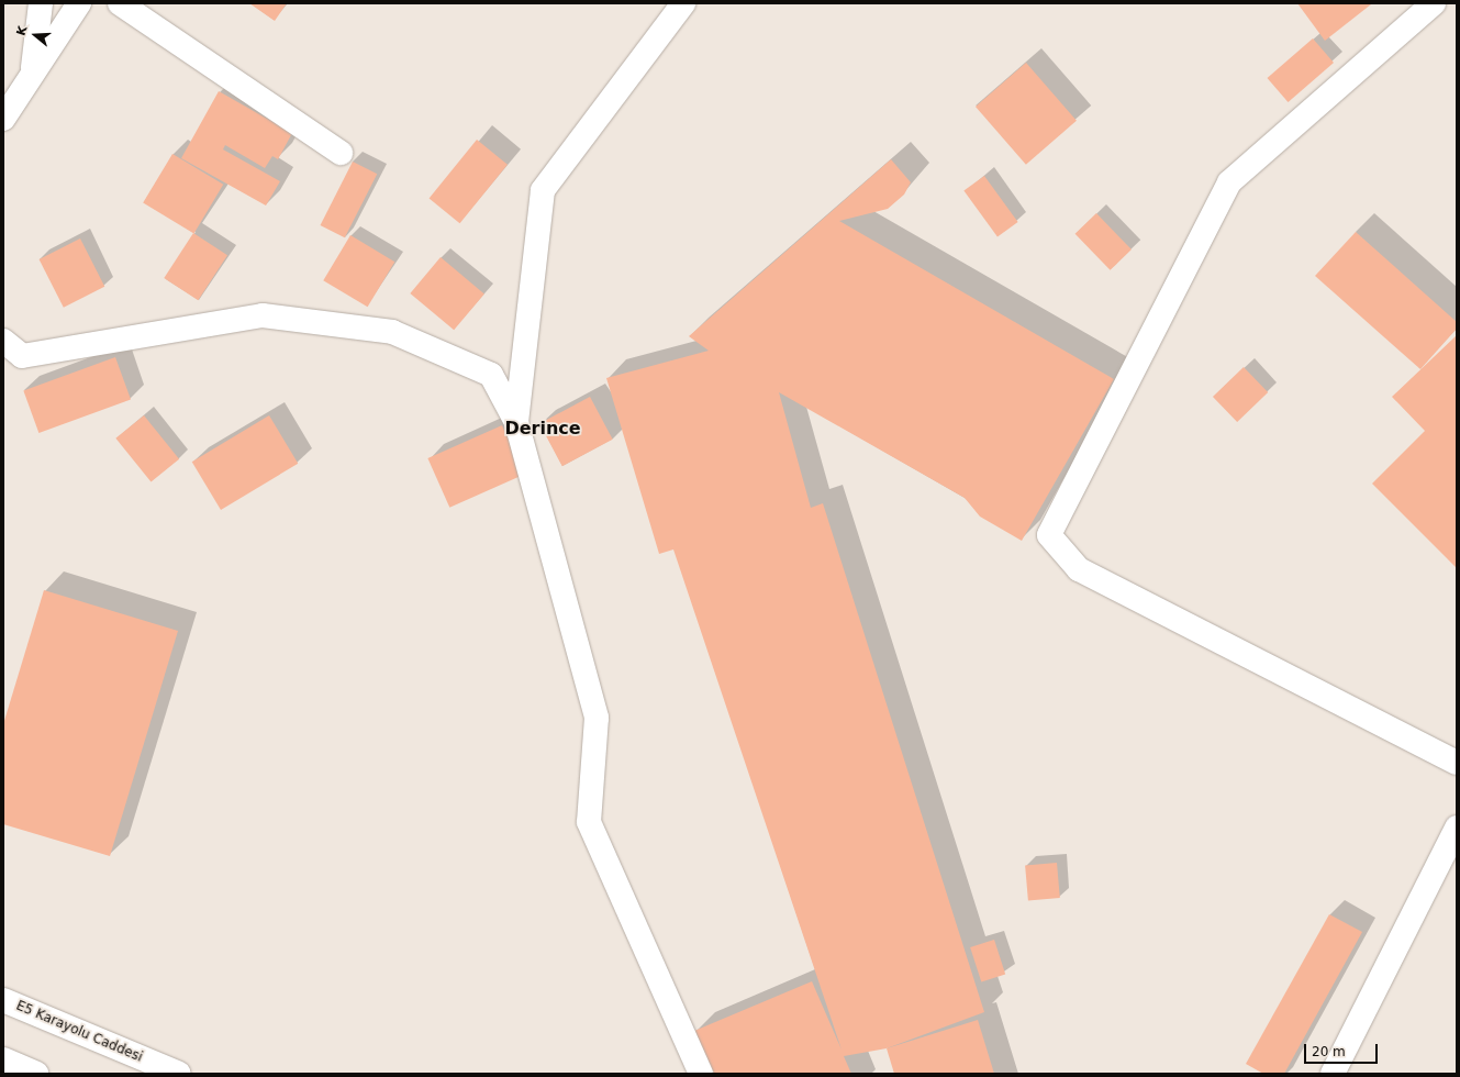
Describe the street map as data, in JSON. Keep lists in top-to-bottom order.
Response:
{
  "streets": {
    "main road": ["E5 Karayolu Caddesi"]
  },
  "districts": ["Derince"],
  "scale_bar": "20 m",
  "north": "left"
}
